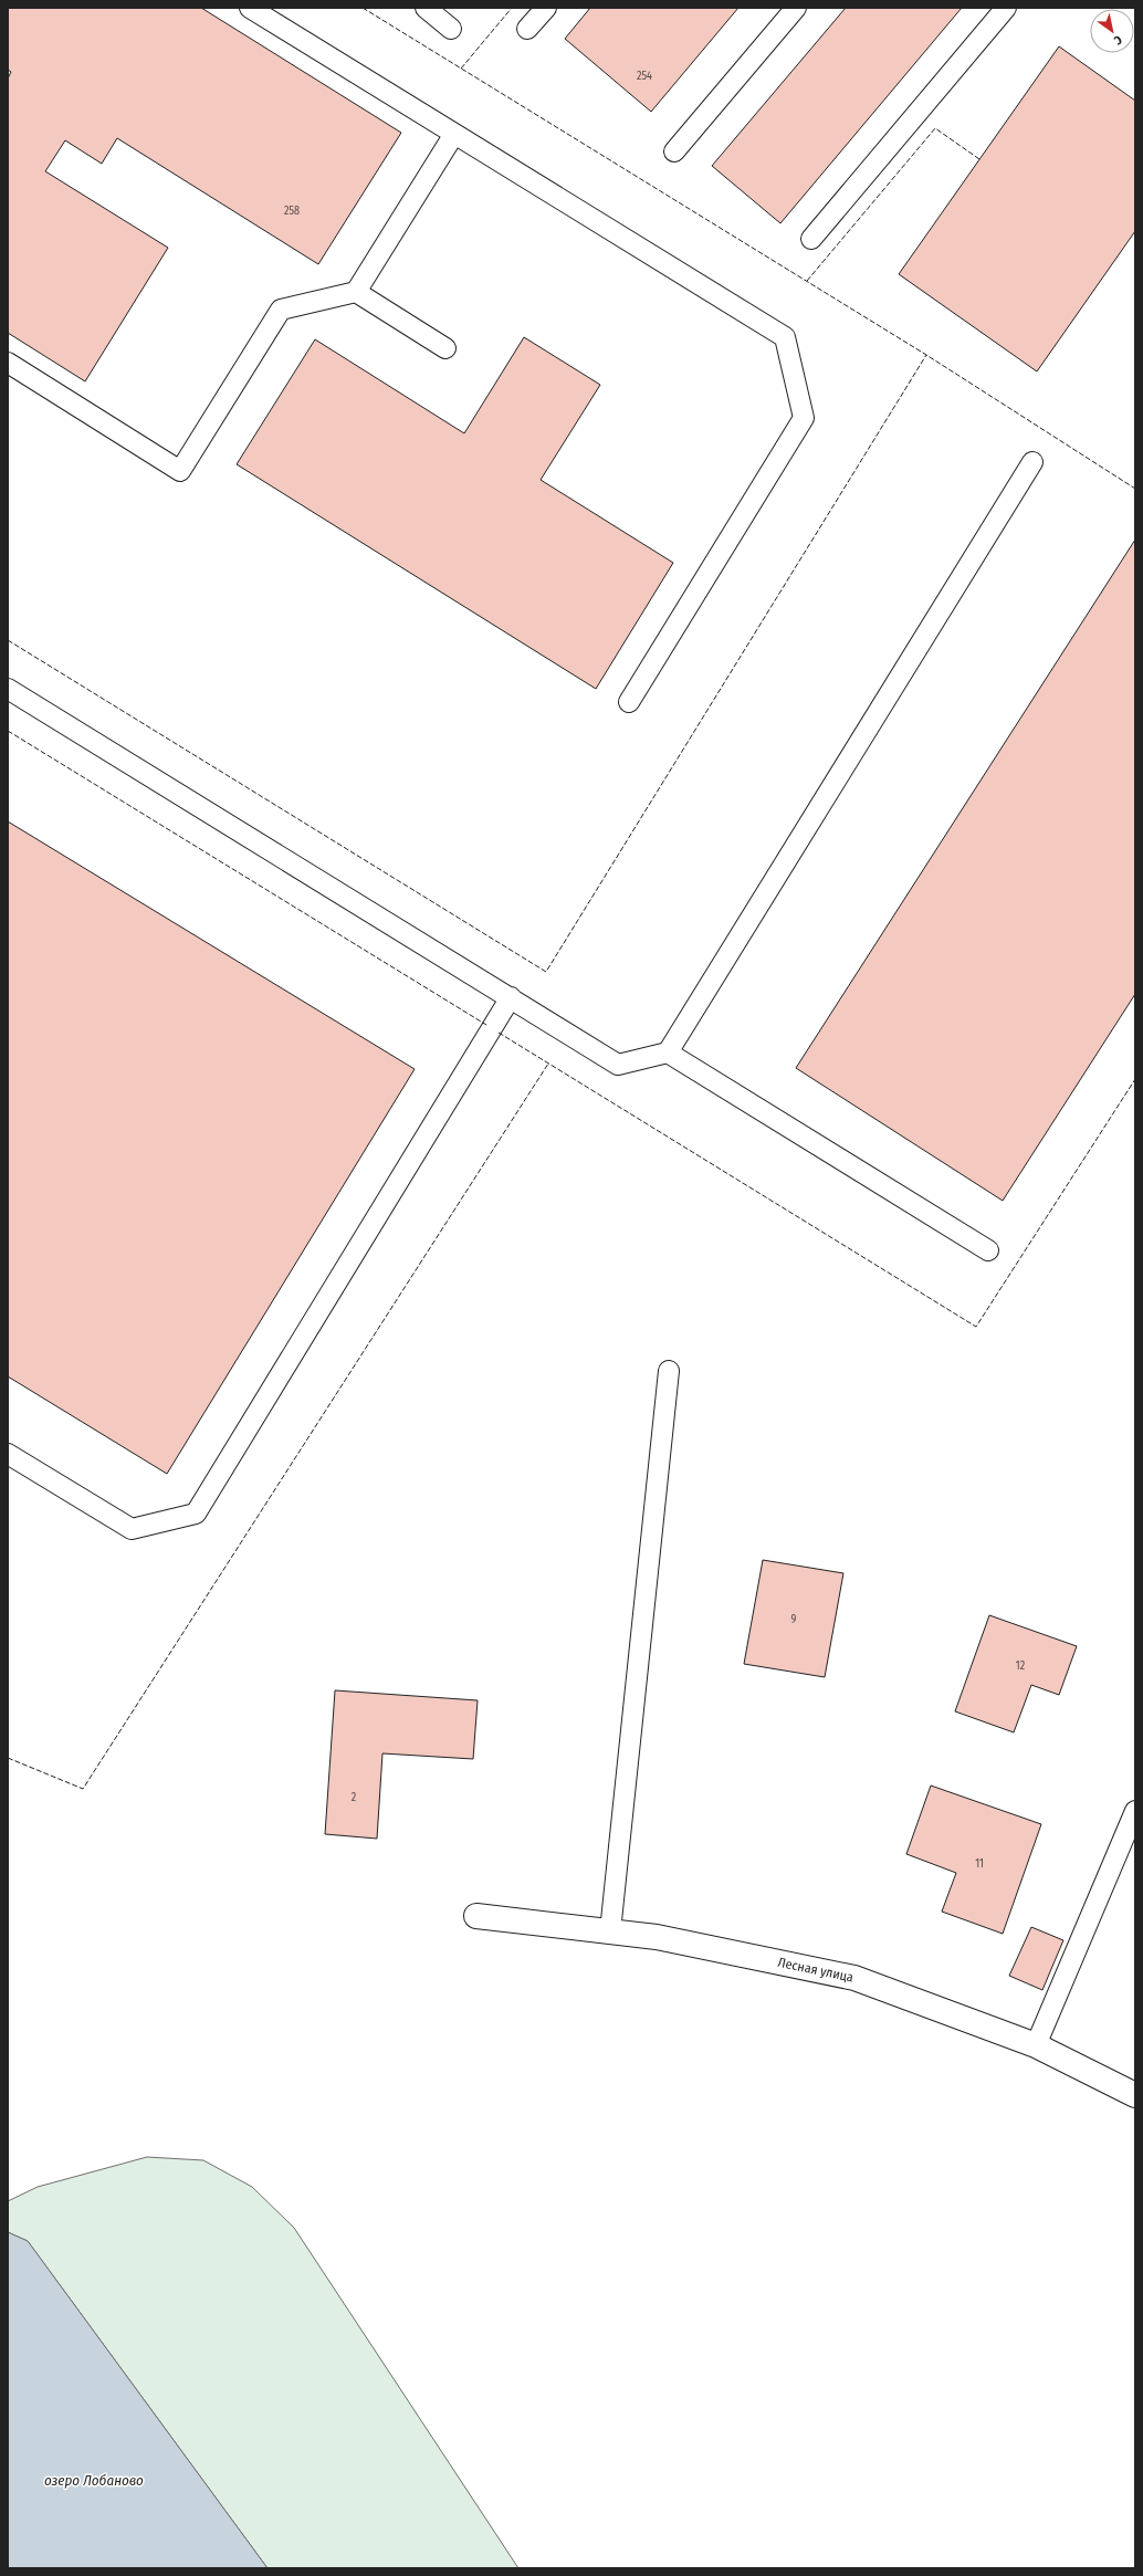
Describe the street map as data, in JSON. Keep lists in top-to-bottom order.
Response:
{
  "streets": {
    "street": ["Лесная улица"]
  },
  "water": ["озеро Лобаново"],
  "house_numbers": [
    "254",
    "258",
    "9",
    "12",
    "2",
    "11"
  ],
  "north": "bottom right"
}
